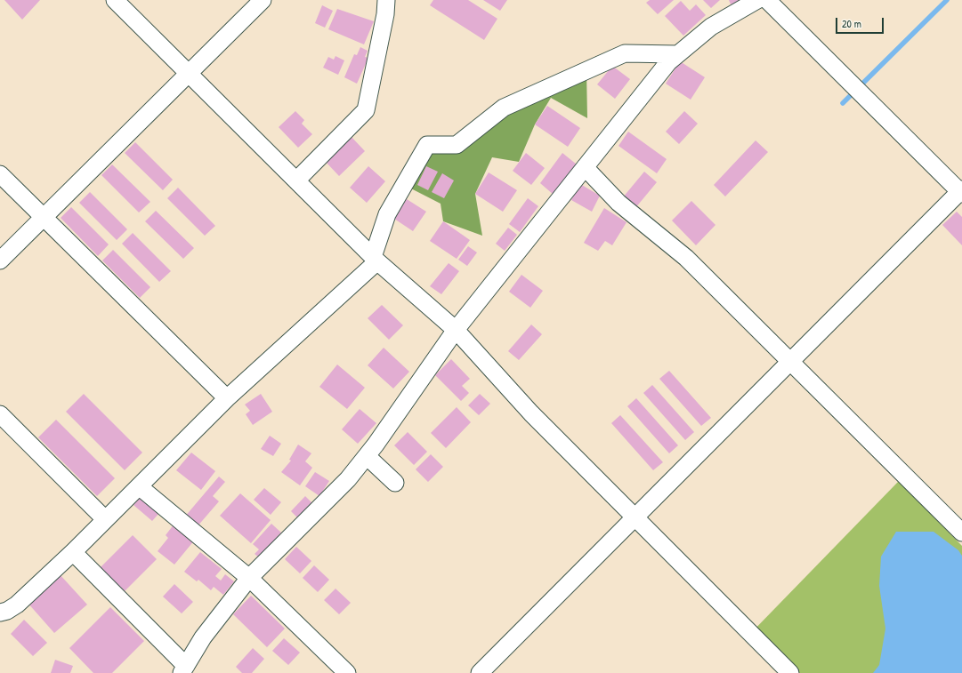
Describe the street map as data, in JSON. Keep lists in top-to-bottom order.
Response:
{
  "scale_bar": "20 m"
}
